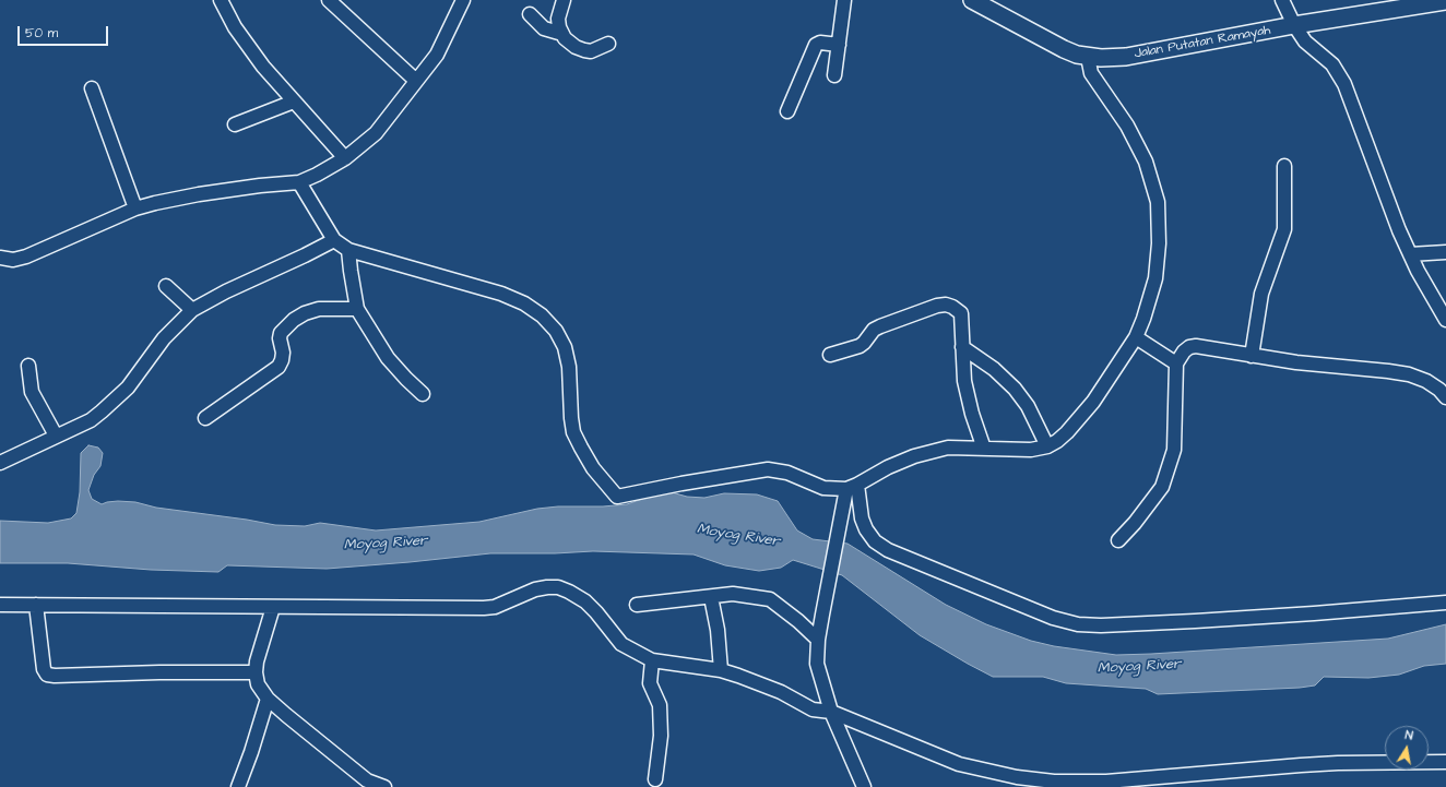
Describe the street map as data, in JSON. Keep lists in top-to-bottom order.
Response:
{
  "streets": {
    "main road": ["Jalan Putatan Ramayah"]
  },
  "water": ["Moyog River"],
  "scale_bar": "50 m",
  "north": "top"
}
